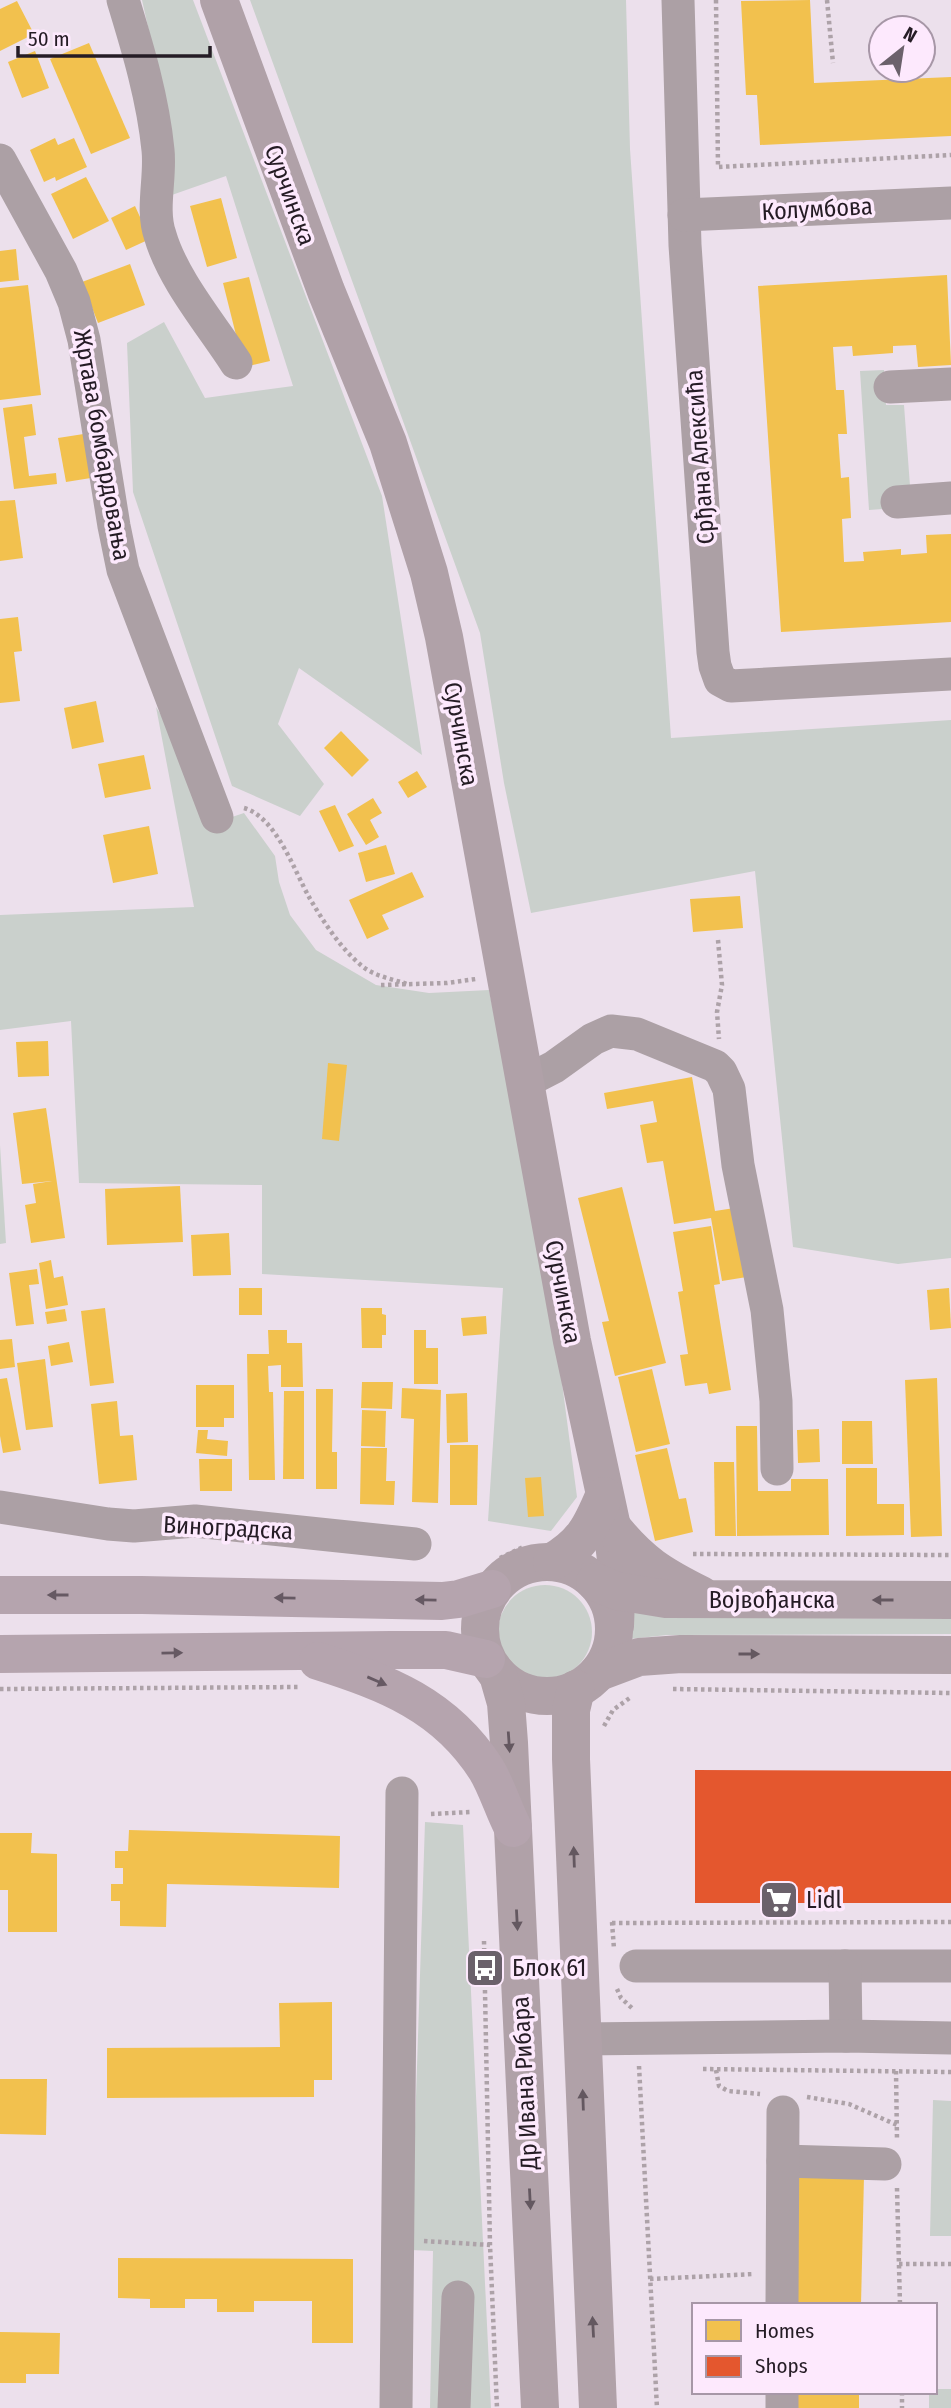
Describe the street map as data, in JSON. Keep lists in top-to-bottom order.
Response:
{
  "streets": {
    "main road": ["Сурчинска", "Војвођанска", "Др Ивана Рибара"],
    "street": [
      "Колумбова",
      "Жртава бомбардовања",
      "Срђана Алексића",
      "Виноградска"
    ]
  },
  "crossings": [
    ["Сурчинска", "Војвођанска"],
    ["Сурчинска", "Др Ивана Рибара"],
    ["Колумбова", "Срђана Алексића"],
    ["Војвођанска", "Др Ивана Рибара"]
  ],
  "places": {
    "supermarket": ["Lidl"],
    "bus stop": ["Блок 61"]
  },
  "legend": ["Homes", "Shops"],
  "scale_bar": "50 m",
  "north": "top right"
}
